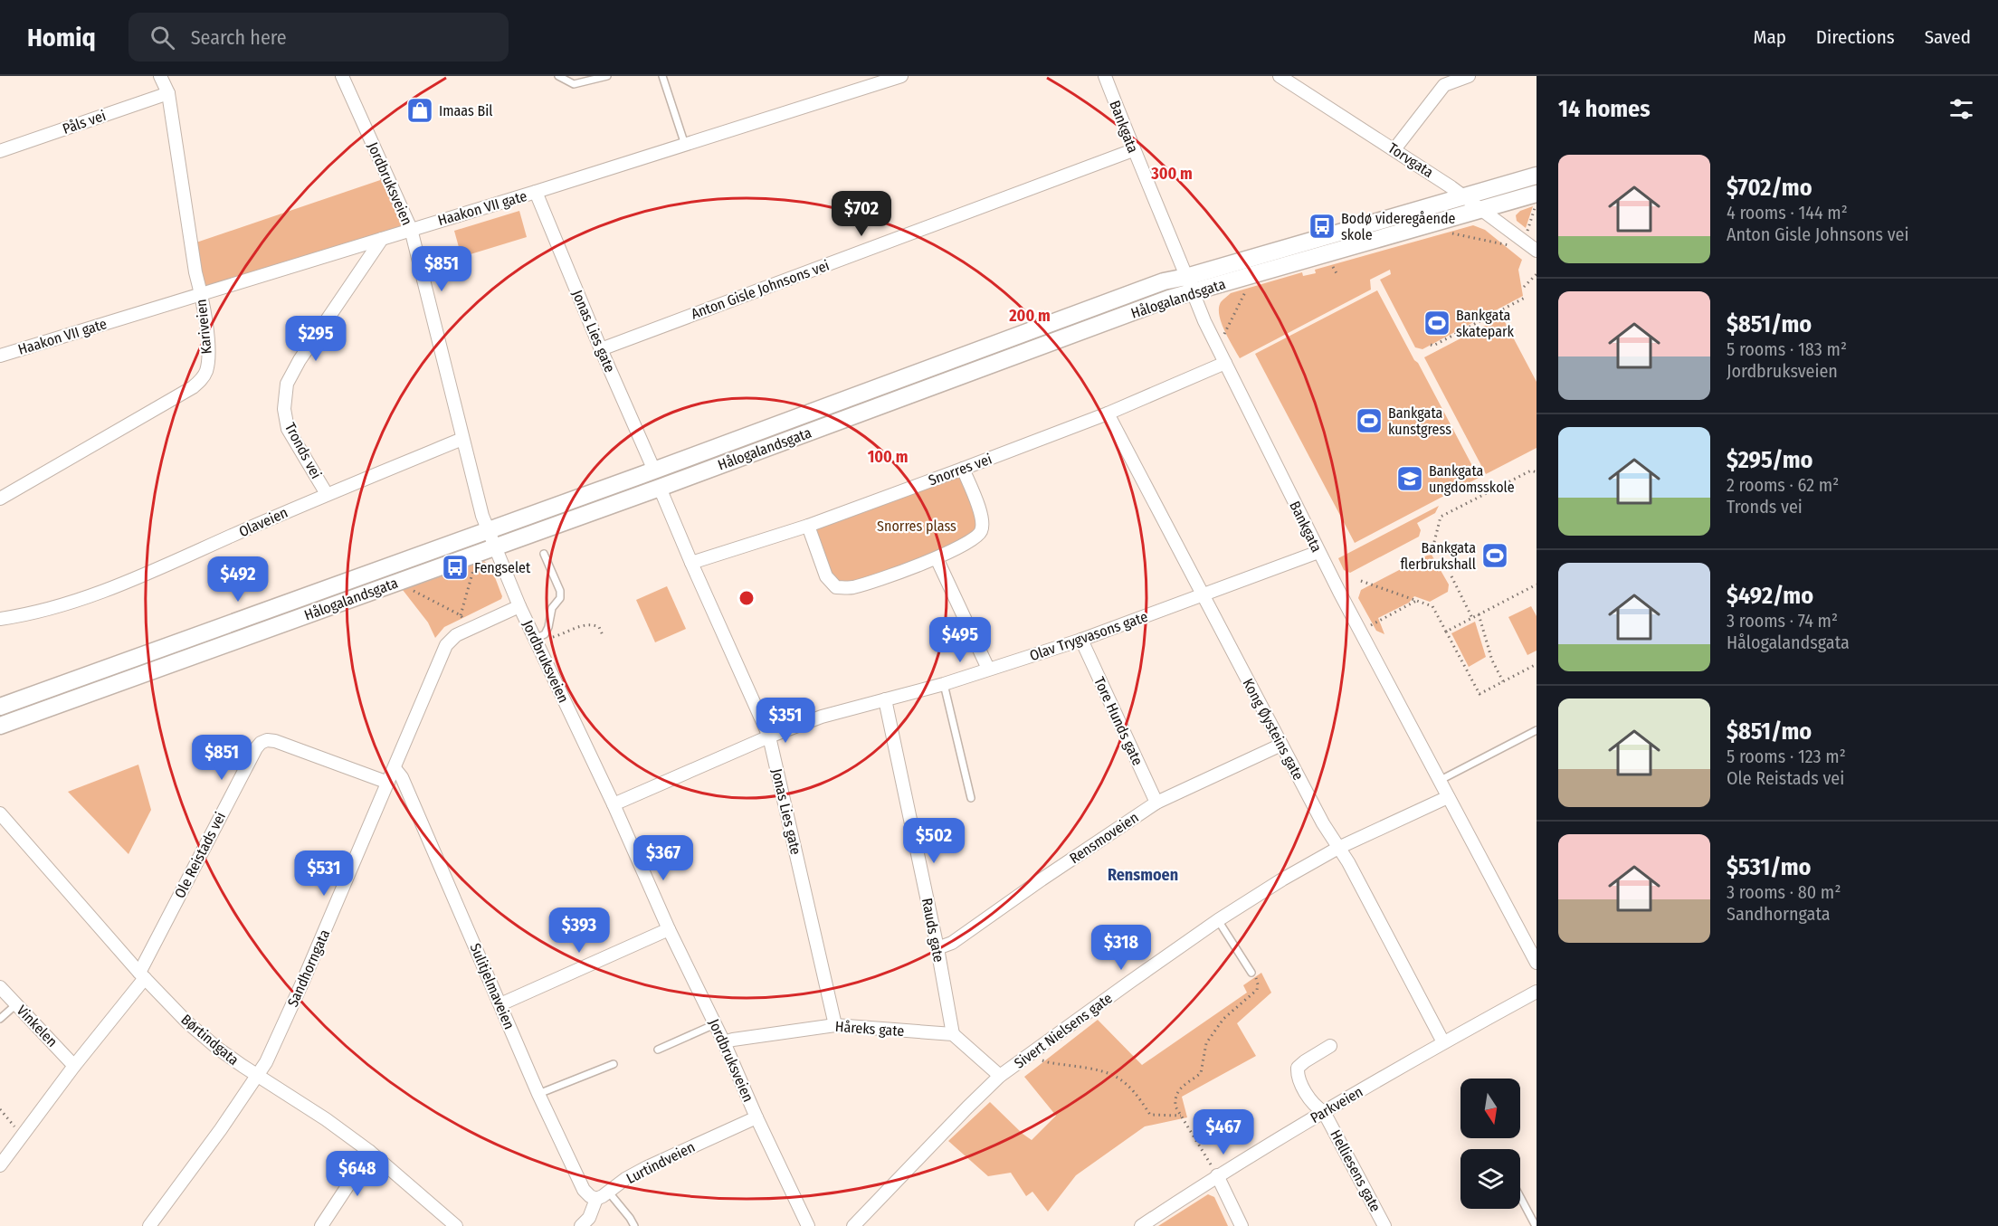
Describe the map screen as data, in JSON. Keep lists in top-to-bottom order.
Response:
{
  "streets": {
    "street": [
      "Påls vei",
      "Bankgata",
      "Torvgata",
      "Jordbruksveien",
      "Haakon VII gate",
      "Anton Gisle Johnsons vei",
      "Hålogalandsgata",
      "Kariveien",
      "Jonas Lies gate",
      "Tronds vei",
      "Snorres vei",
      "Olaveien",
      "Olav Trygvasons gate",
      "Tore Hunds gate",
      "Kong Øysteins gate",
      "Rensmoveien",
      "Ole Reistads vei",
      "Rauds gate",
      "Sandhorngata",
      "Sulitjelmaveien",
      "Vinkelen",
      "Håreks gate",
      "Sivert Nielsens gate",
      "Børtindgata",
      "Parkveien",
      "Lurtindveien",
      "Helliesens gate"
    ]
  },
  "crossings": [
    ["Påls vei", "Kariveien"],
    ["Bankgata", "Anton Gisle Johnsons vei"],
    ["Bankgata", "Hålogalandsgata"],
    ["Bankgata", "Snorres vei"],
    ["Bankgata", "Olav Trygvasons gate"],
    ["Bankgata", "Sivert Nielsens gate"],
    ["Torvgata", "Hålogalandsgata"],
    ["Jordbruksveien", "Haakon VII gate"],
    ["Jordbruksveien", "Hålogalandsgata"],
    ["Jordbruksveien", "Olaveien"],
    ["Jordbruksveien", "Olav Trygvasons gate"],
    ["Jordbruksveien", "Sandhorngata"],
    ["Jordbruksveien", "Håreks gate"],
    ["Jordbruksveien", "Lurtindveien"],
    ["Haakon VII gate", "Kariveien"],
    ["Haakon VII gate", "Jonas Lies gate"],
    ["Haakon VII gate", "Tronds vei"],
    ["Anton Gisle Johnsons vei", "Jonas Lies gate"],
    ["Hålogalandsgata", "Jonas Lies gate"],
    ["Jonas Lies gate", "Snorres vei"],
    ["Jonas Lies gate", "Olav Trygvasons gate"],
    ["Jonas Lies gate", "Håreks gate"],
    ["Tronds vei", "Olaveien"],
    ["Snorres vei", "Kong Øysteins gate"],
    ["Olav Trygvasons gate", "Tore Hunds gate"],
    ["Olav Trygvasons gate", "Kong Øysteins gate"],
    ["Olav Trygvasons gate", "Rauds gate"],
    ["Tore Hunds gate", "Rensmoveien"],
    ["Kong Øysteins gate", "Rensmoveien"],
    ["Kong Øysteins gate", "Sivert Nielsens gate"],
    ["Kong Øysteins gate", "Parkveien"],
    ["Rensmoveien", "Rauds gate"],
    ["Ole Reistads vei", "Sandhorngata"],
    ["Ole Reistads vei", "Vinkelen"],
    ["Ole Reistads vei", "Børtindgata"],
    ["Rauds gate", "Håreks gate"],
    ["Sandhorngata", "Sulitjelmaveien"],
    ["Sandhorngata", "Børtindgata"],
    ["Sulitjelmaveien", "Lurtindveien"],
    ["Parkveien", "Helliesens gate"]
  ],
  "districts": ["Rensmoen"],
  "parks": ["Snorres plass"],
  "places": {
    "shop": ["Imaas Bil"],
    "bus stop": ["Bodø videregående skole", "Fengselet"],
    "sports": ["Bankgata skatepark", "Bankgata kunstgress", "Bankgata flerbrukshall"],
    "school or university": ["Bankgata ungdomsskole"]
  },
  "north": "bottom",
  "page": {
    "header": "Homiq",
    "search": "Search here",
    "nav": ["Map", "Directions", "Saved"],
    "heading": "14 homes",
    "list": [
      {
        "name": "$702/mo",
        "note": "4 rooms · 144 m² · Anton Gisle Johnsons vei"
      },
      {
        "name": "$851/mo",
        "note": "5 rooms · 183 m² · Jordbruksveien"
      },
      {
        "name": "$295/mo",
        "note": "2 rooms · 62 m² · Tronds vei"
      },
      {
        "name": "$492/mo",
        "note": "3 rooms · 74 m² · Hålogalandsgata"
      },
      {
        "name": "$851/mo",
        "note": "5 rooms · 123 m² · Ole Reistads vei"
      },
      {
        "name": "$531/mo",
        "note": "3 rooms · 80 m² · Sandhorngata"
      }
    ],
    "price": [
      "$702",
      "$851",
      "$295",
      "$492",
      "$495",
      "$351",
      "$851",
      "$502",
      "$367",
      "$531",
      "$393",
      "$318",
      "$467",
      "$648"
    ]
  },
  "rings": ["300 m", "200 m", "100 m"]
}
